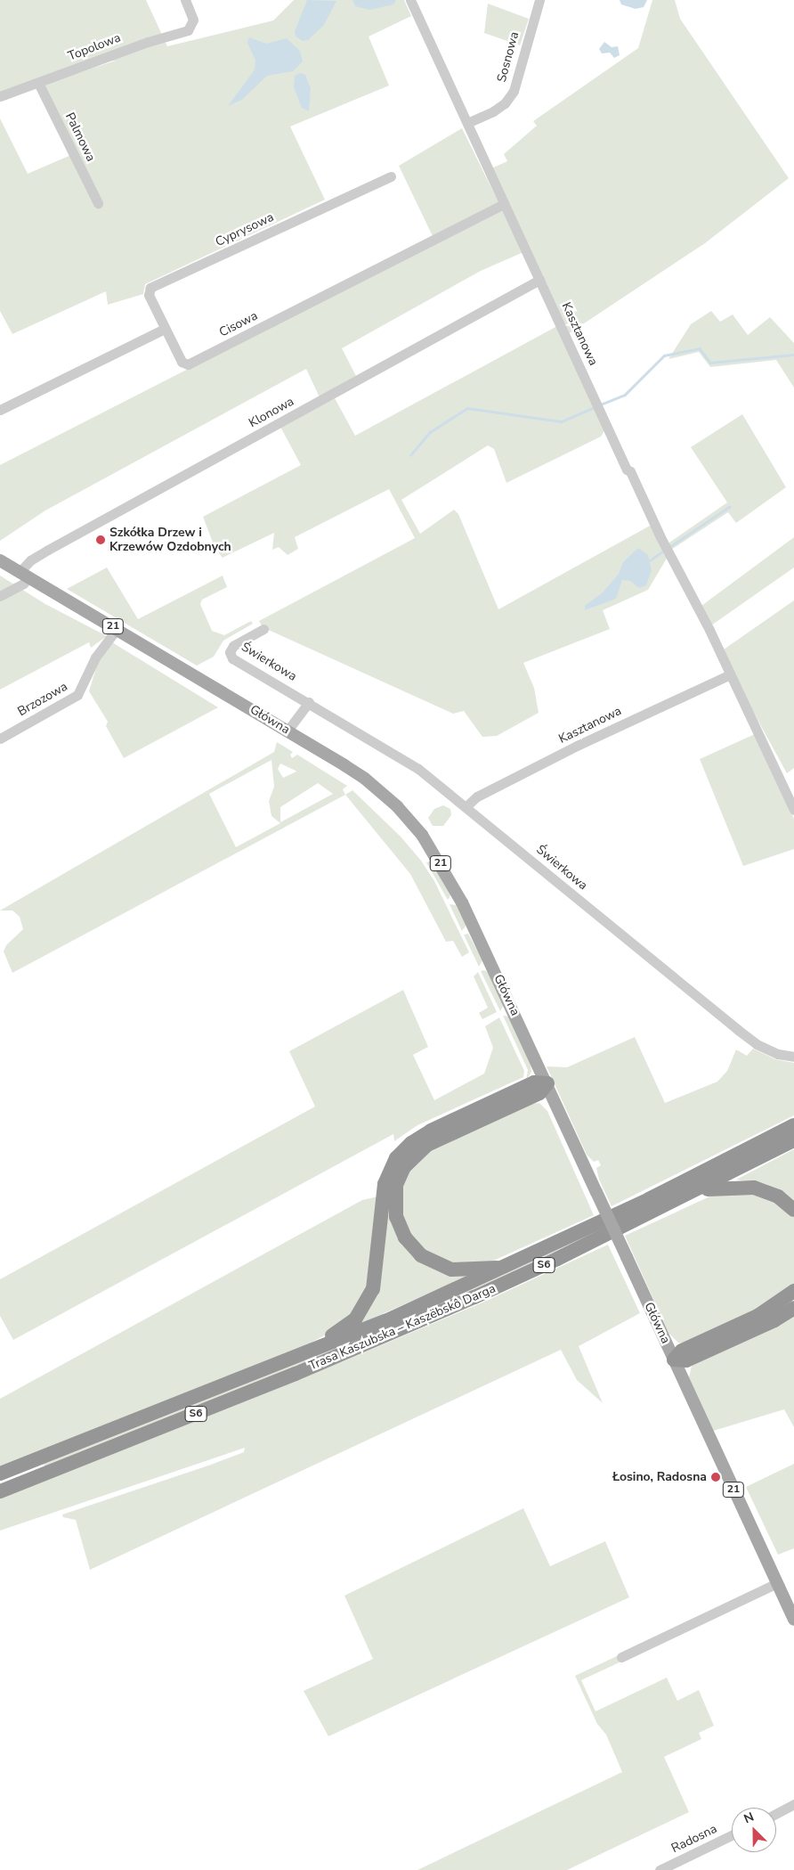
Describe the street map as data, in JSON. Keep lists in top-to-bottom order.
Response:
{
  "streets": {
    "highway": ["S6", "Trasa Kaszubska – Kaszëbskô Darga"],
    "main road": ["21", "Główna"],
    "street": [
      "Topolowa",
      "Sosnowa",
      "Palmowa",
      "Cyprysowa",
      "Cisowa",
      "Kasztanowa",
      "Klonowa",
      "Świerkowa",
      "Brzozowa",
      "Radosna"
    ]
  },
  "crossings": [
    ["Topolowa", "Palmowa"],
    ["Sosnowa", "Kasztanowa"],
    ["Cyprysowa", "Cisowa"],
    ["Cisowa", "Kasztanowa"],
    ["Kasztanowa", "Klonowa"],
    ["Kasztanowa", "Świerkowa"],
    ["Klonowa", "Główna"],
    ["Brzozowa", "Główna"]
  ],
  "places": ["Szkółka Drzew i Krzewów Ozdobnych", "Łosino, Radosna"],
  "north": "top left"
}
